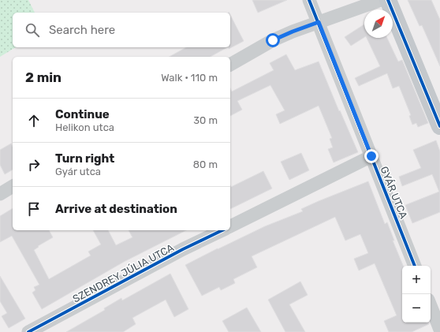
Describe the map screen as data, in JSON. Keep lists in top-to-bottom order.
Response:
{
  "streets": {
    "street": ["GYÁR UTCA", "SZENDREY JÚLIA UTCA"]
  },
  "north": "top right",
  "page": {
    "search": "Search here",
    "heading": ["2 min", "Walk · 110 m"],
    "list": [
      ["Continue", "Helikon utca", "30 m"],
      ["Turn right", "Gyár utca", "80 m"],
      "Arrive at destination"
    ],
    "map_buttons": ["+", "−"]
  }
}
